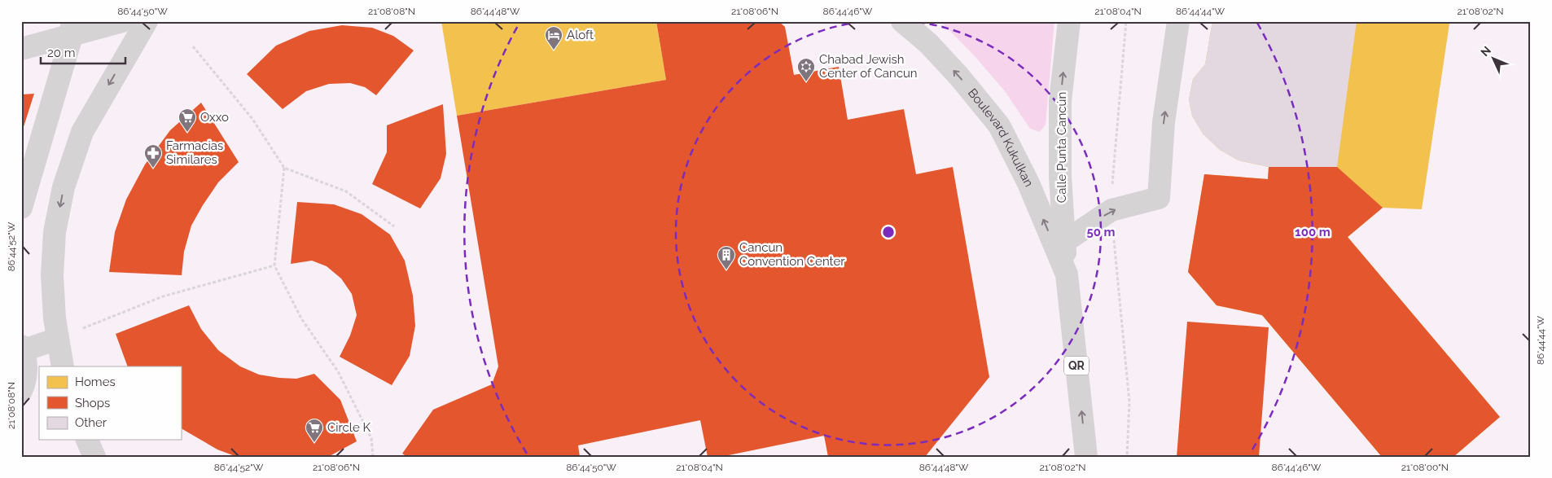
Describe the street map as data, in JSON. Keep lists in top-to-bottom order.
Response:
{
  "streets": {
    "main road": ["Boulevard Kukulkan", "Calle Punta Cancún", "QR"]
  },
  "crossings": [
    ["Boulevard Kukulkan", "Calle Punta Cancún"],
    ["Boulevard Kukulkan", "QR"],
    ["Calle Punta Cancún", "QR"]
  ],
  "one_way": ["Boulevard Kukulkan", "Calle Punta Cancún"],
  "places": {
    "hotel": ["Aloft"],
    "synagogue": ["Chabad Jewish Center of Cancun"],
    "supermarket": ["Oxxo", "Circle K"],
    "pharmacy": ["Farmacias Similares"],
    "building": ["Cancun Convention Center"]
  },
  "legend": ["Homes", "Shops", "Other"],
  "scale_bar": "20 m",
  "north": "top left",
  "coordinates": [
    "86°44'50\"W",
    "21°08'08\"N",
    "86°44'48\"W",
    "21°08'06\"N",
    "86°44'46\"W",
    "21°08'04\"N",
    "86°44'44\"W",
    "21°08'02\"N",
    "86°44'52\"W",
    "21°08'00\"N"
  ],
  "rings": ["50 m", "100 m"]
}
